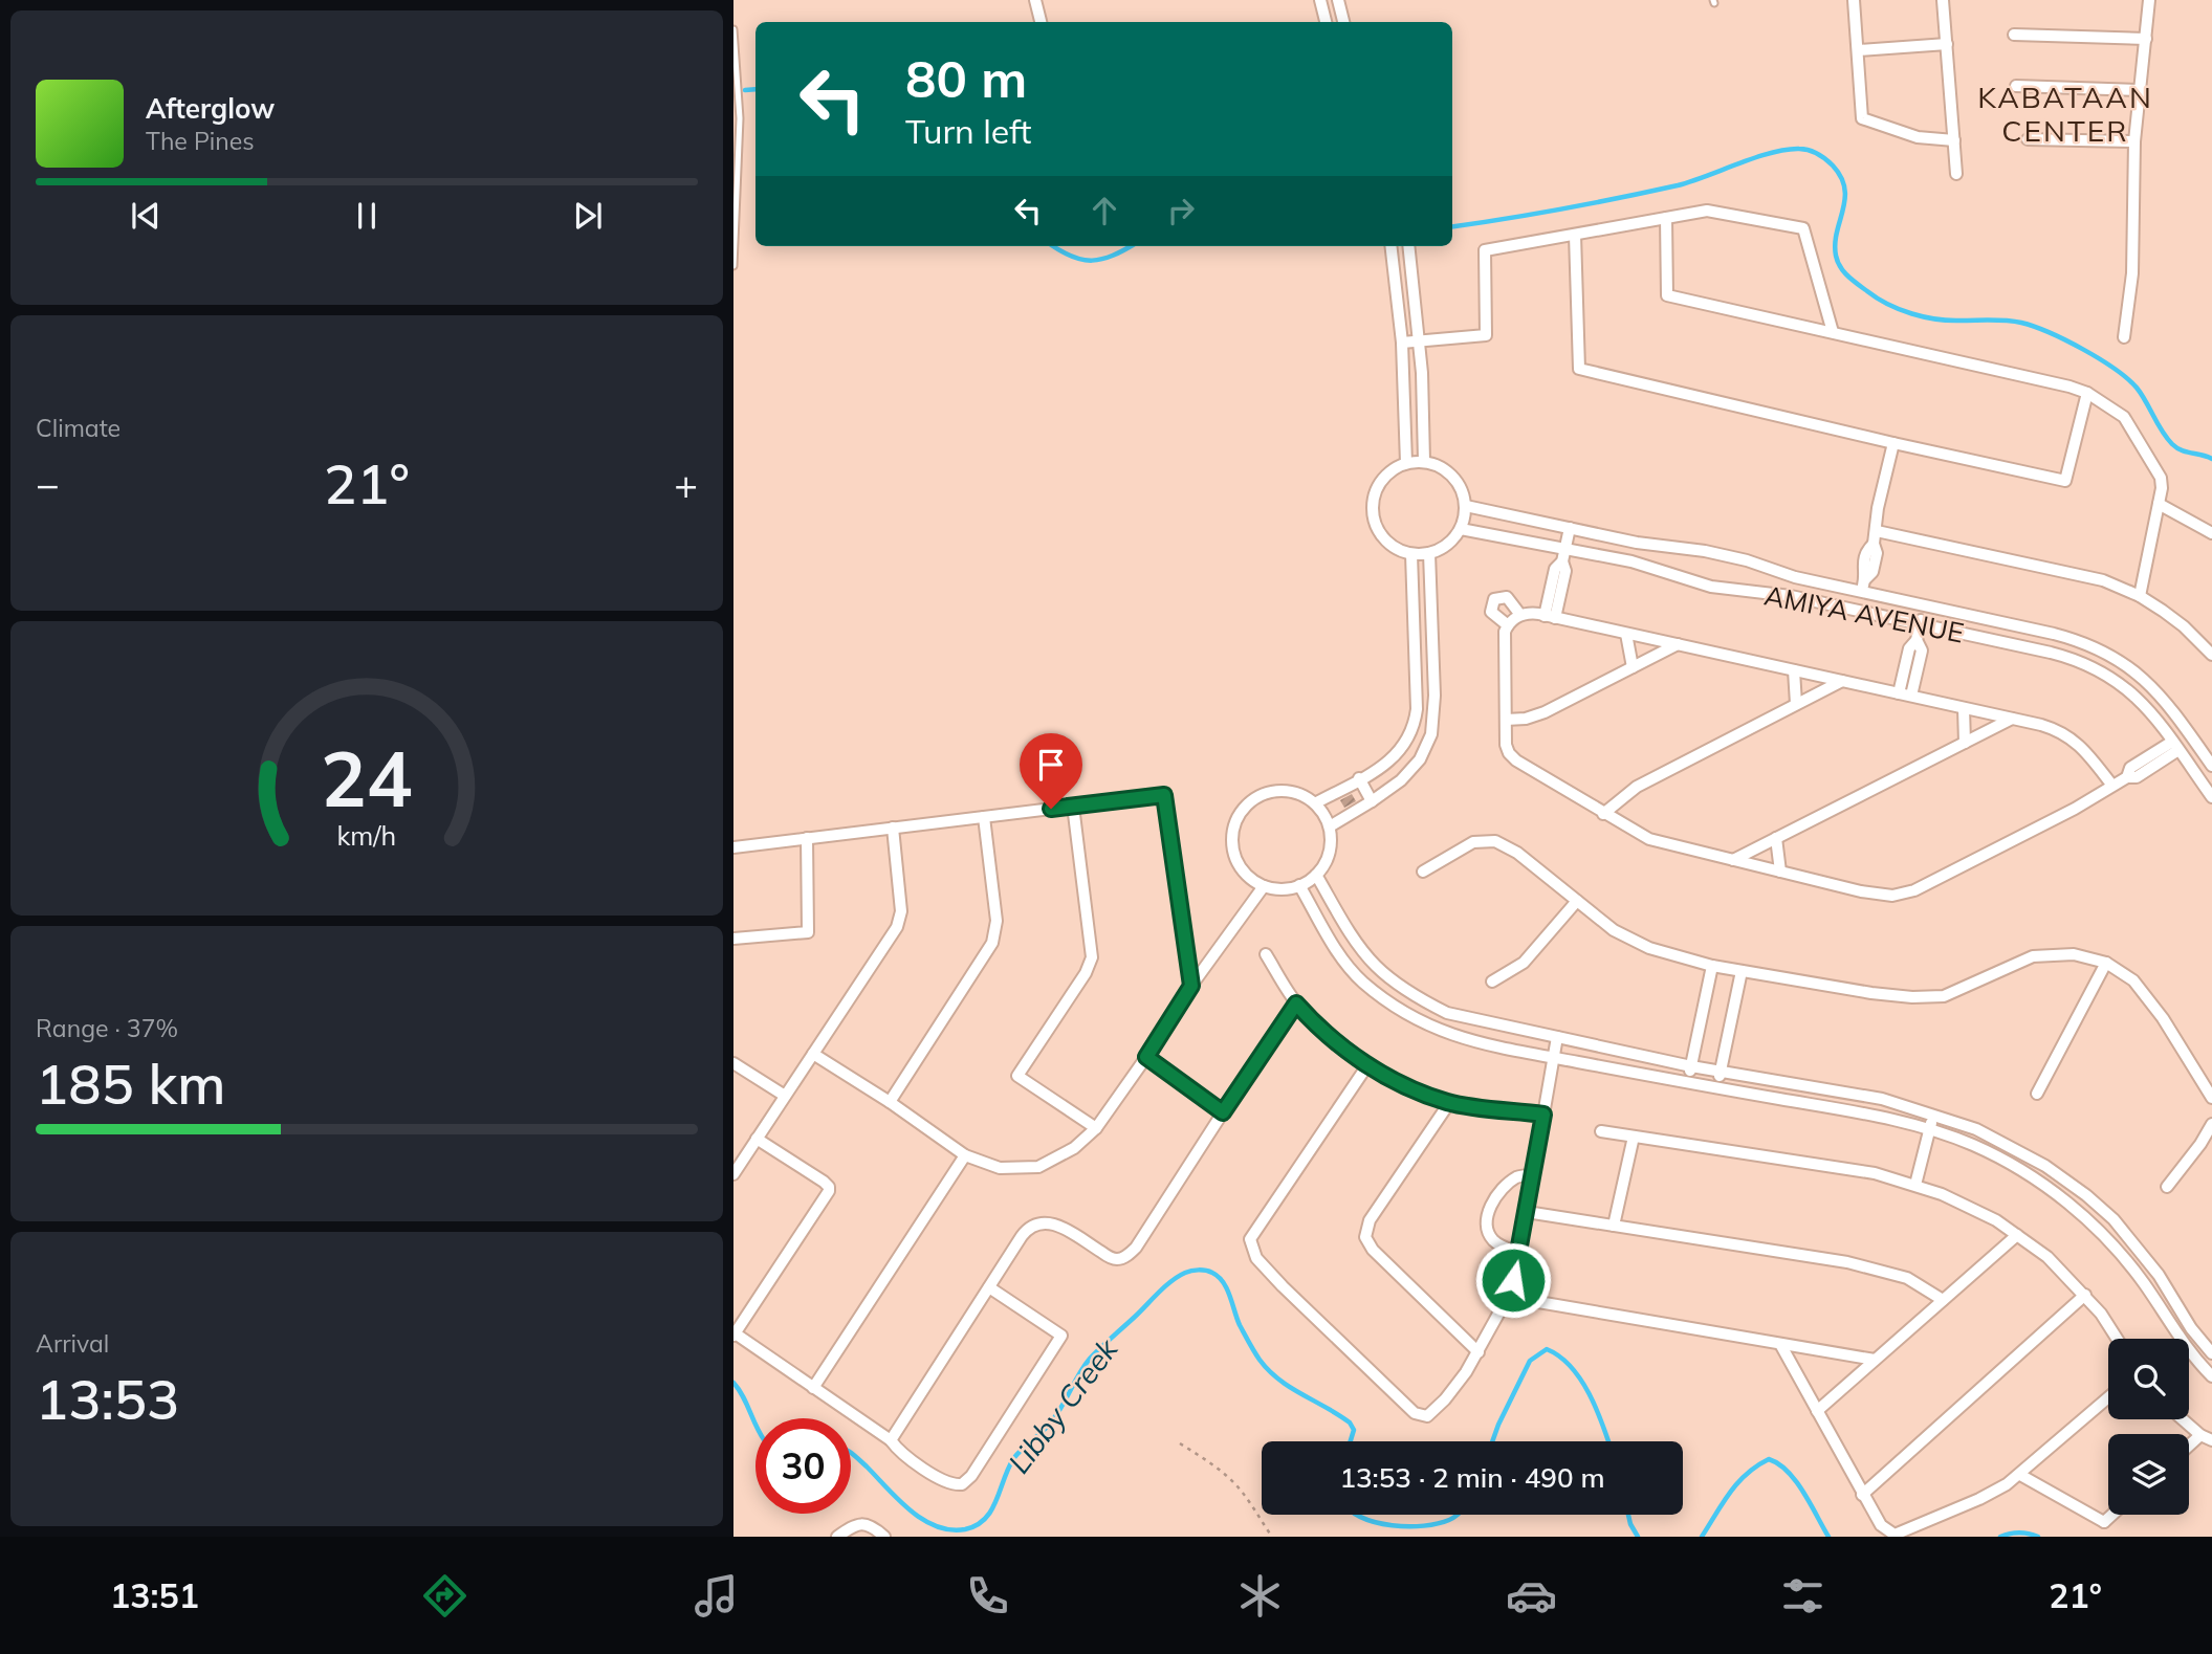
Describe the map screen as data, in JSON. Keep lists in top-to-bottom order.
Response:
{
  "streets": {
    "street": ["AMIYA AVENUE"]
  },
  "districts": ["KABATAAN CENTER"],
  "water": ["Libby Creek"],
  "page": {
    "turn": ["80 m", "Turn left"],
    "song": ["Afterglow", "The Pines"],
    "tile": [
      "Climate",
      ["Range · 37%", "185 km"],
      ["Arrival", "13:53"]
    ],
    "heat": ["−", "21°", "+"],
    "limit": "30",
    "trip": "13:53 · 2 min · 490 m",
    "tabs": ["13:51", "21°"],
    "gauge": ["24", "km/h"]
  }
}
